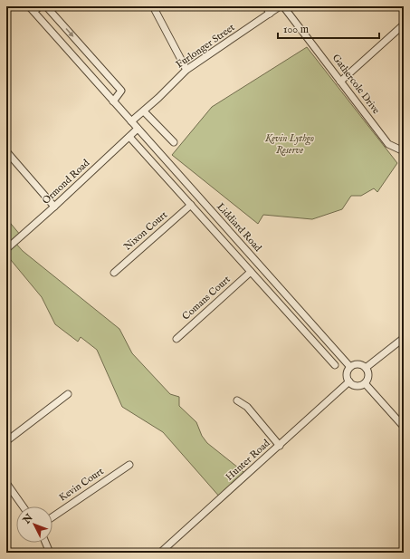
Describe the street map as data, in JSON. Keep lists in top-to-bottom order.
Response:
{
  "streets": {
    "street": [
      "Furlonger Street",
      "Gathercole Drive",
      "Ormond Road",
      "Liddiard Road",
      "Nixon Court",
      "Comans Court",
      "Hunter Road",
      "Kevin Court"
    ]
  },
  "crossings": [
    ["Furlonger Street", "Liddiard Road"],
    ["Ormond Road", "Liddiard Road"],
    ["Liddiard Road", "Nixon Court"],
    ["Liddiard Road", "Comans Court"],
    ["Liddiard Road", "Hunter Road"]
  ],
  "parks": ["Kevin Lythgo Reserve"],
  "scale_bar": "100 m",
  "north": "top left"
}
